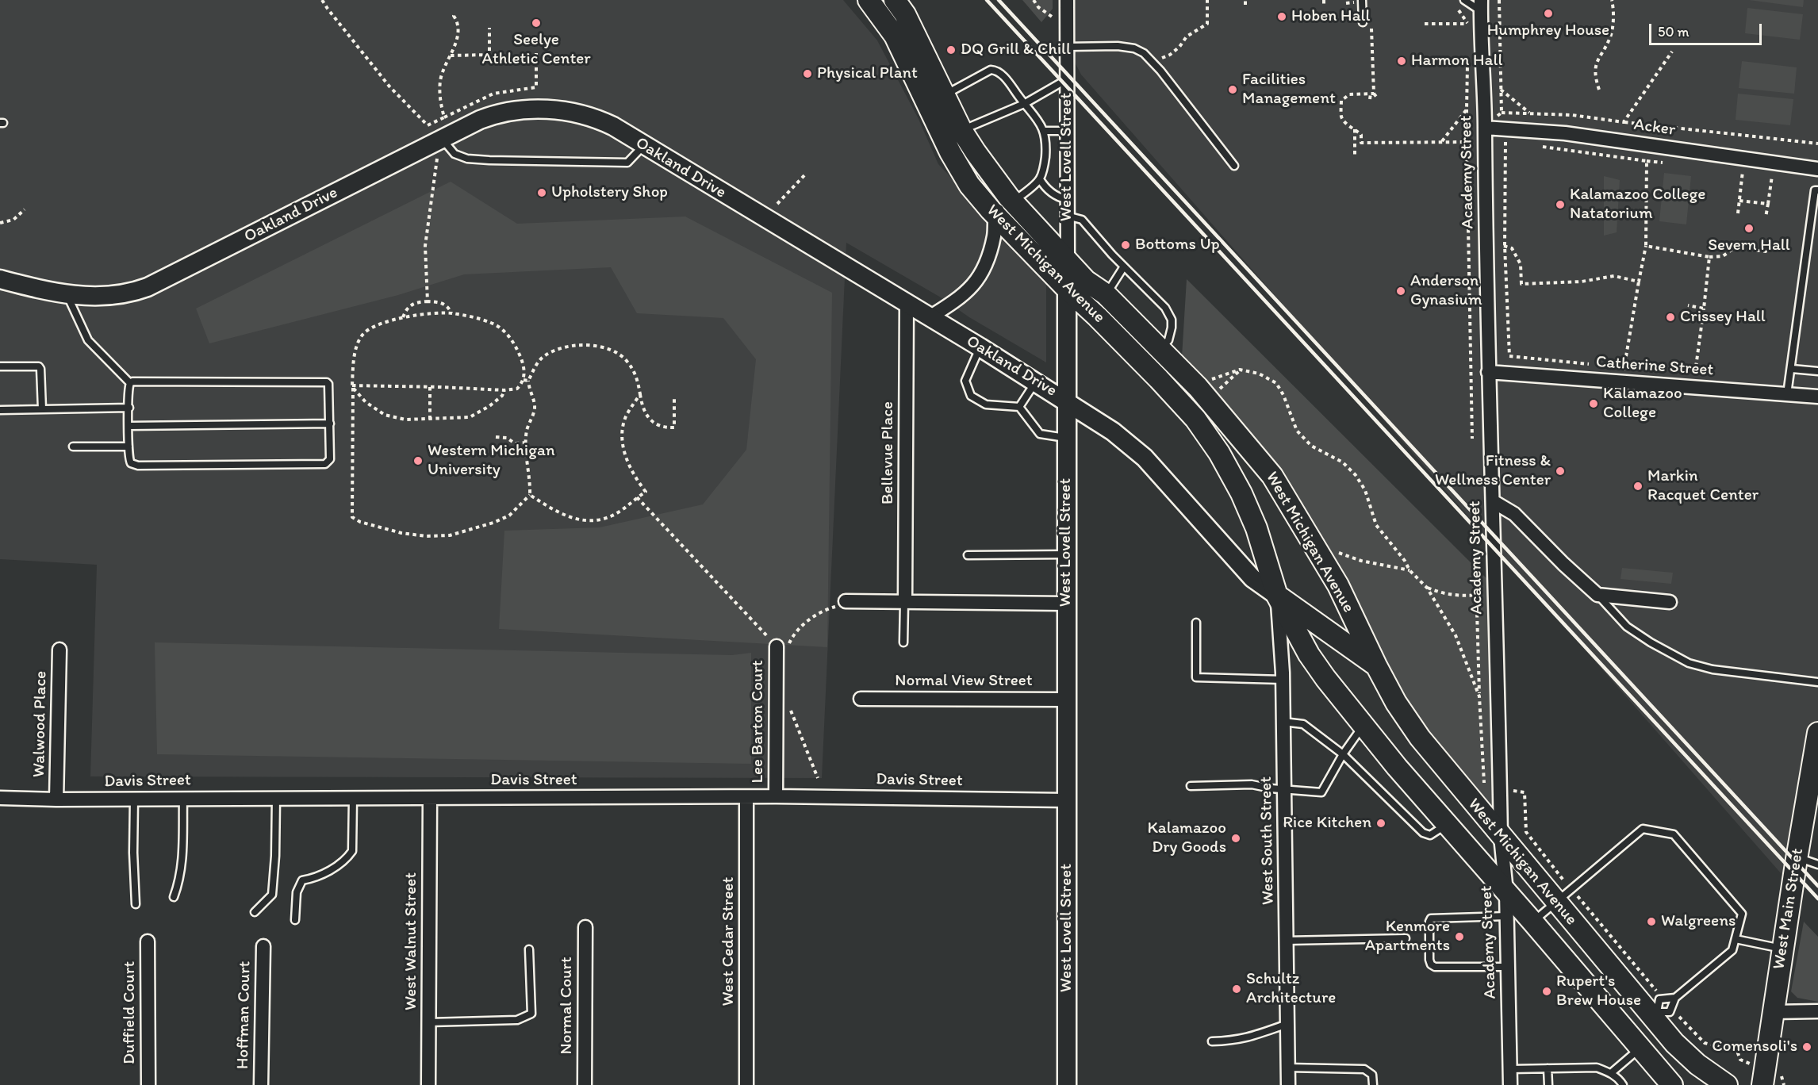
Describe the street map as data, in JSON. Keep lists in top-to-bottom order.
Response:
{
  "streets": {
    "main road": [
      "West Lovell Street",
      "Oakland Drive",
      "West Michigan Avenue",
      "West Main Street"
    ],
    "street": [
      "Acker",
      "Academy Street",
      "Catherine Street",
      "Bellevue Place",
      "Normal View Street",
      "Lee Barton Court",
      "Walwood Place",
      "Davis Street",
      "West South Street",
      "West Walnut Street",
      "West Cedar Street",
      "Normal Court",
      "Duffield Court",
      "Hoffman Court"
    ]
  },
  "crossings": [
    ["Acker", "Academy Street"],
    ["West Lovell Street", "Oakland Drive"],
    ["West Lovell Street", "West Michigan Avenue"],
    ["West Lovell Street", "Normal View Street"],
    ["West Lovell Street", "Davis Street"],
    ["Oakland Drive", "West Michigan Avenue"],
    ["Oakland Drive", "Bellevue Place"],
    ["Oakland Drive", "West South Street"],
    ["Academy Street", "West Michigan Avenue"],
    ["Academy Street", "Catherine Street"],
    ["West Michigan Avenue", "West South Street"],
    ["Lee Barton Court", "Davis Street"],
    ["Walwood Place", "Davis Street"],
    ["Davis Street", "West Walnut Street"],
    ["Davis Street", "West Cedar Street"]
  ],
  "places": [
    "Humphrey House",
    "Hoben Hall",
    "Seelye Athletic Center",
    "DQ Grill & Chill",
    "Harmon Hall",
    "Physical Plant",
    "Facilities Management",
    "Upholstery Shop",
    "Kalamazoo College Natatorium",
    "Severn Hall",
    "Bottoms Up",
    "Anderson Gynasium",
    "Crissey Hall",
    "Kalamazoo College",
    "Western Michigan University",
    "Fitness & Wellness Center",
    "Markin Racquet Center",
    "Rice Kitchen",
    "Kalamazoo Dry Goods",
    "Walgreens",
    "Kenmore Apartments",
    "Schultz Architecture",
    "Rupert's Brew House",
    "Comensoli's"
  ],
  "scale_bar": "50 m"
}
